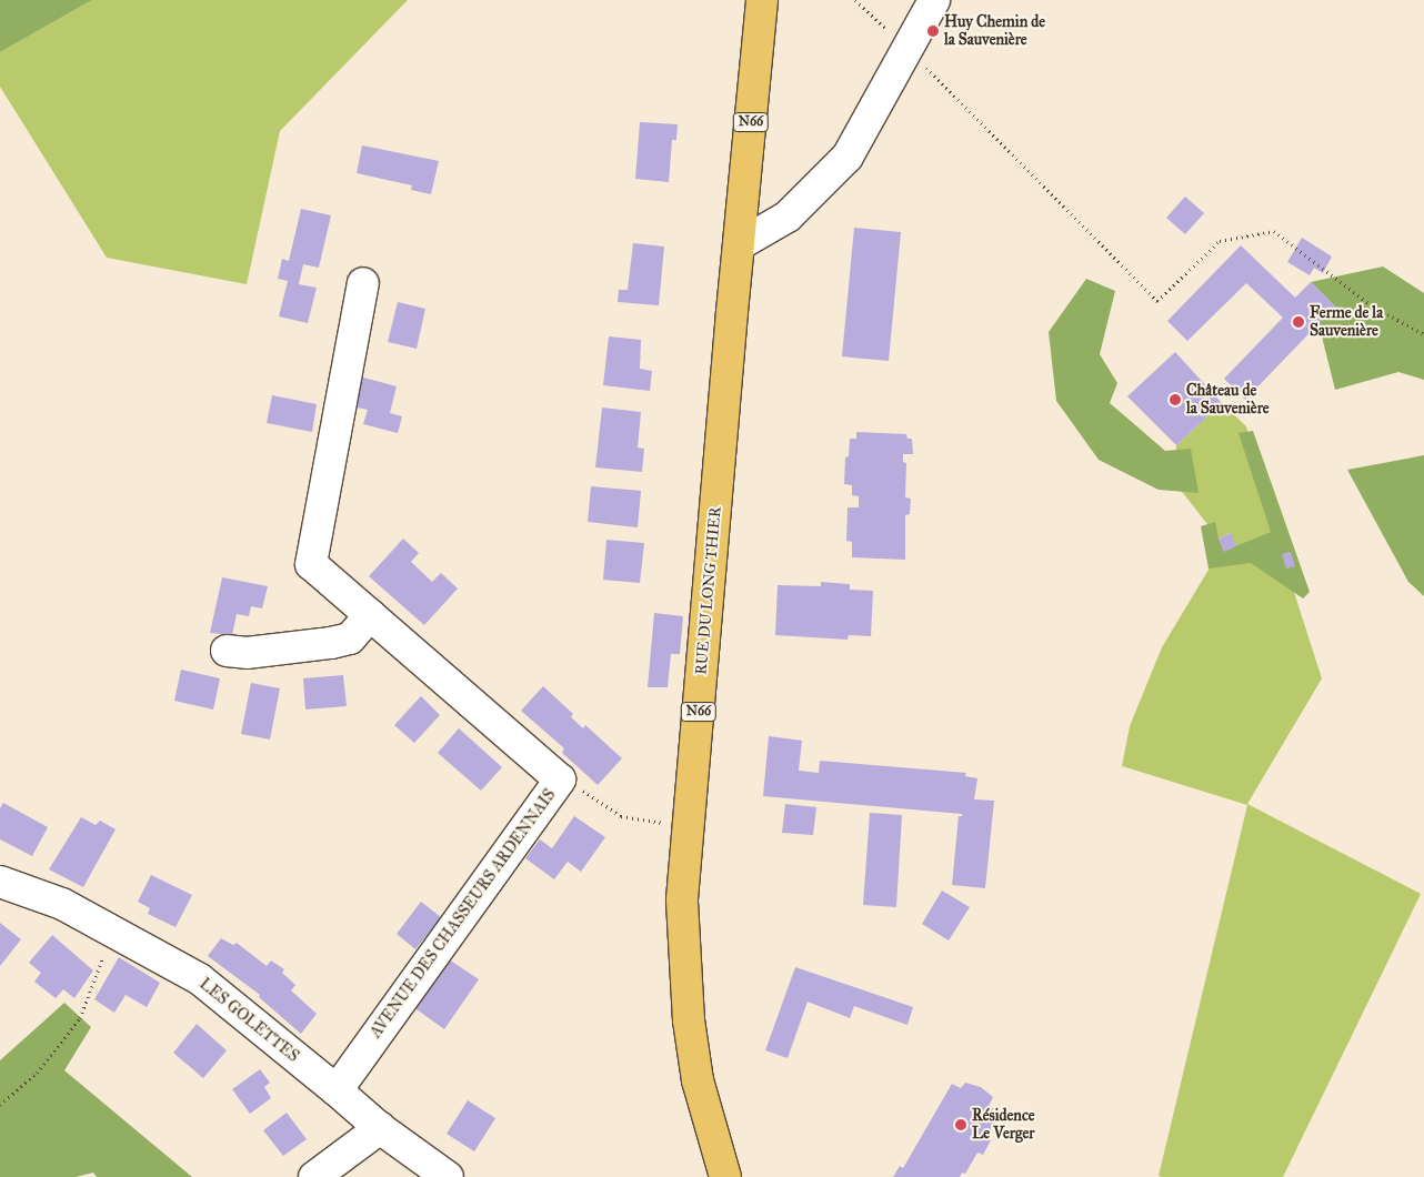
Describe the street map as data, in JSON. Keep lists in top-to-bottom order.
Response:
{
  "streets": {
    "main road": ["N66", "RUE DU LONG THIER"],
    "street": ["AVENUE DES CHASSEURS ARDENNAIS", "LES GOLETTES"]
  },
  "crossings": [
    ["AVENUE DES CHASSEURS ARDENNAIS", "LES GOLETTES"]
  ],
  "places": [
    "Huy Chemin de la Sauvenière",
    "Ferme de la Sauvenière",
    "Château de la Sauvenière",
    "Résidence Le Verger"
  ]
}
